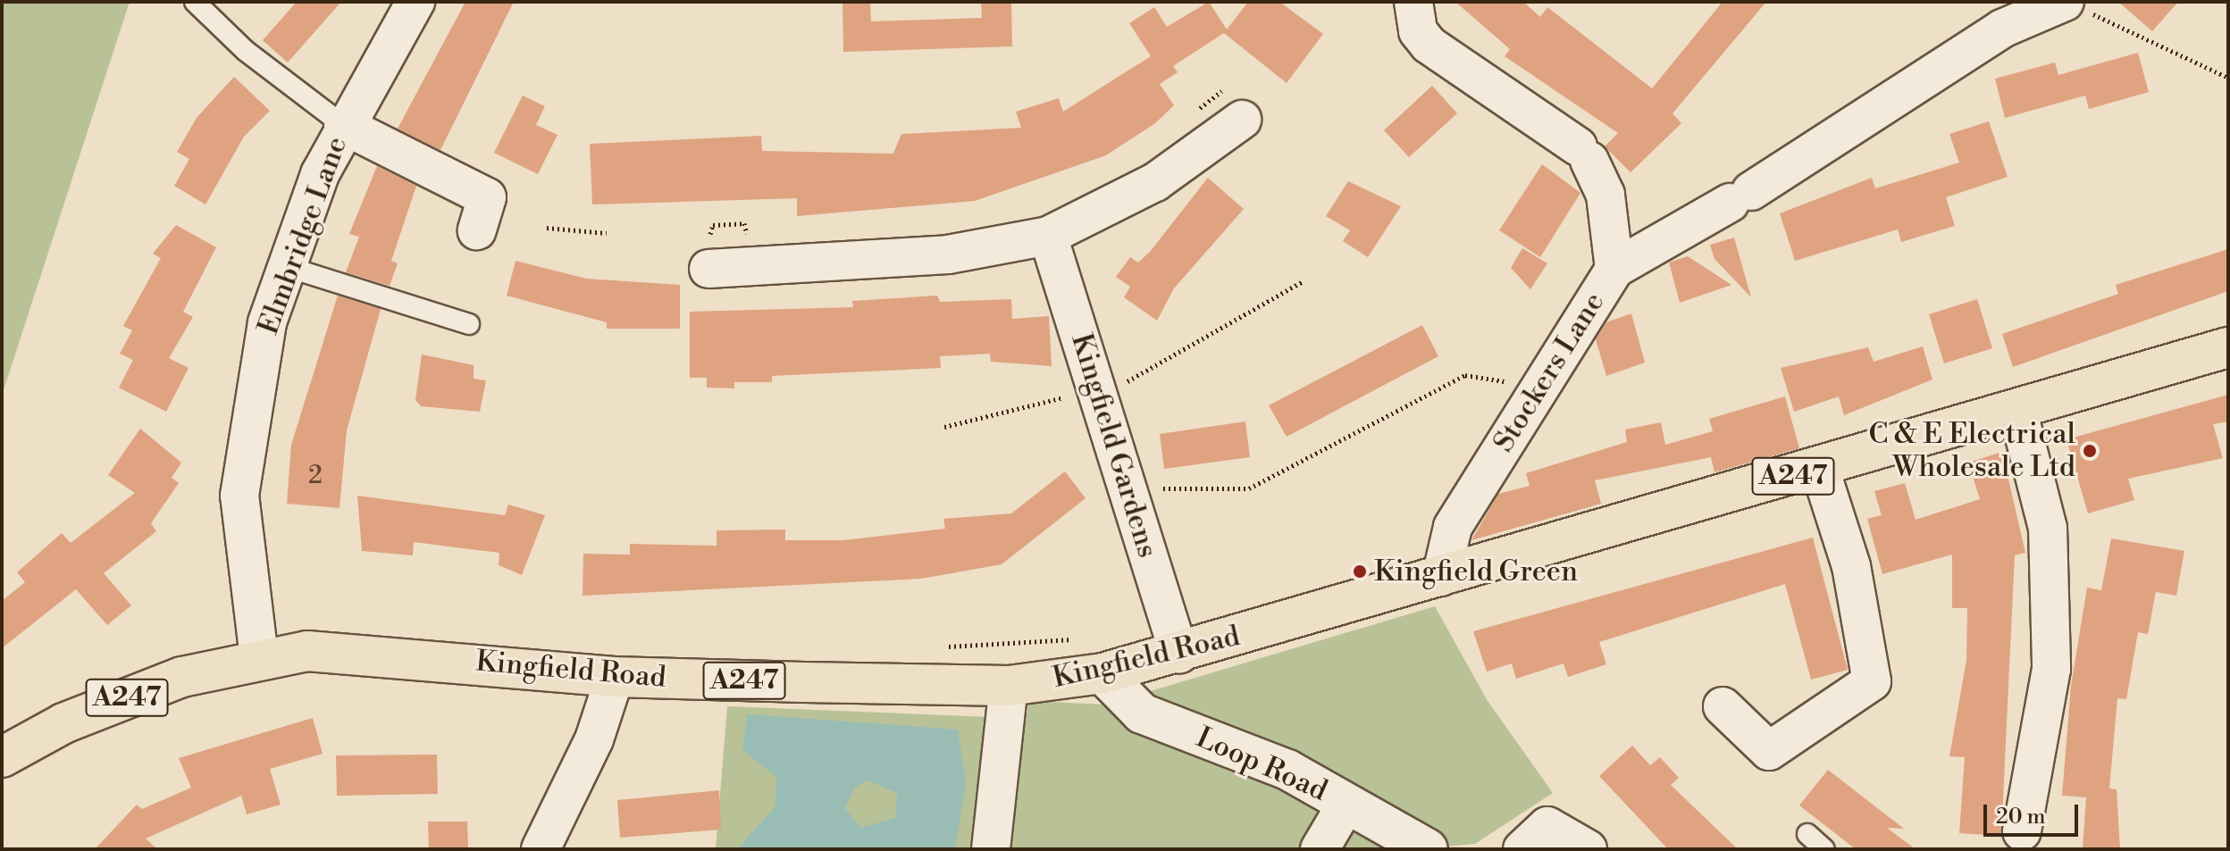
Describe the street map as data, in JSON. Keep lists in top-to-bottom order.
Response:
{
  "streets": {
    "main road": ["A247", "Kingfield Road", "Loop Road"],
    "street": ["Elmbridge Lane", "Stockers Lane", "Kingfield Gardens"]
  },
  "crossings": [
    ["Elmbridge Lane", "Kingfield Road"],
    ["Stockers Lane", "Kingfield Road"],
    ["Kingfield Gardens", "Kingfield Road"],
    ["Kingfield Road", "Loop Road"]
  ],
  "places": ["C & E Electrical Wholesale Ltd", "Kingfield Green"],
  "house_numbers": ["2"],
  "scale_bar": "20 m"
}
